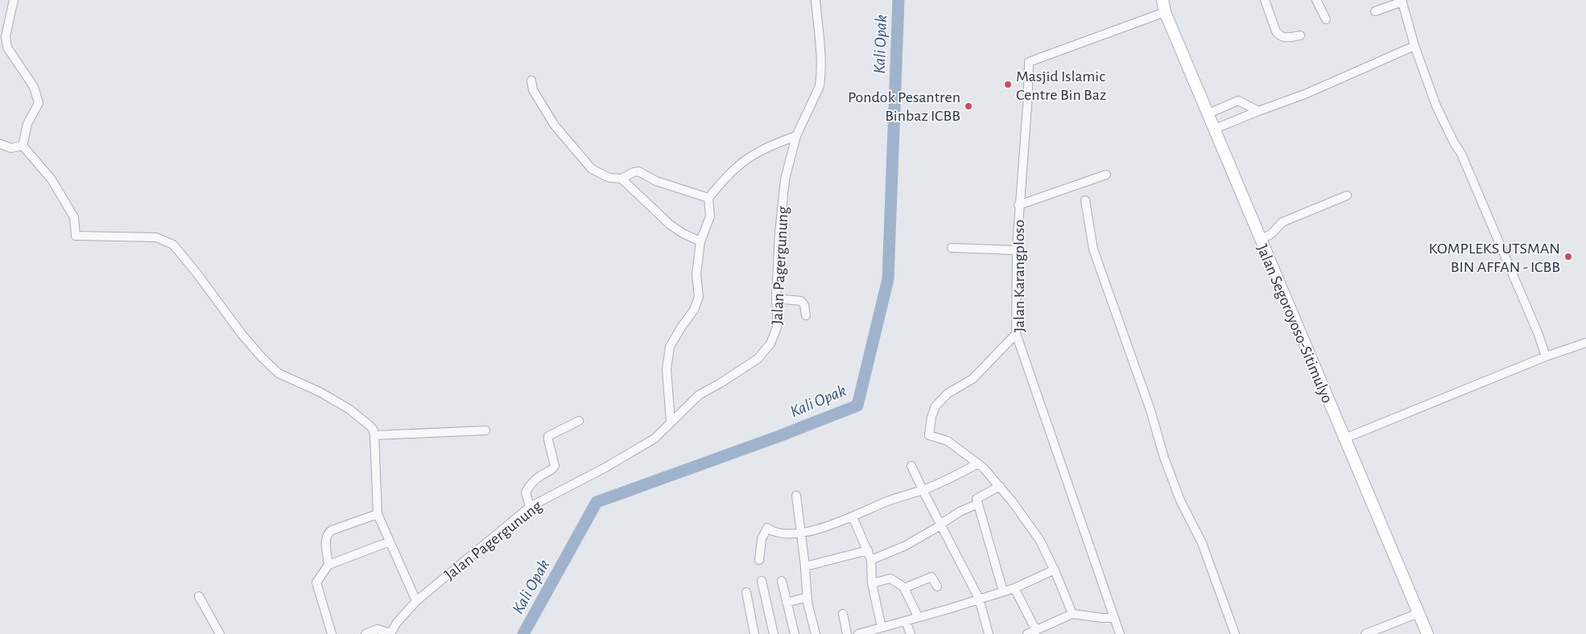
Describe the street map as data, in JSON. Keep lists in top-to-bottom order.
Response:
{
  "streets": {
    "main road": ["Jalan Segoroyoso-Sitimulyo"],
    "street": ["Jalan Pagergunung", "Jalan Karangploso"]
  },
  "crossings": [
    ["Jalan Karangploso", "Jalan Segoroyoso-Sitimulyo"]
  ],
  "water": ["Kali Opak"],
  "places": ["Masjid Islamic Centre Bin Baz", "Pondok Pesantren Binbaz ICBB", "KOMPLEKS UTSMAN BIN AFFAN - ICBB"]
}
